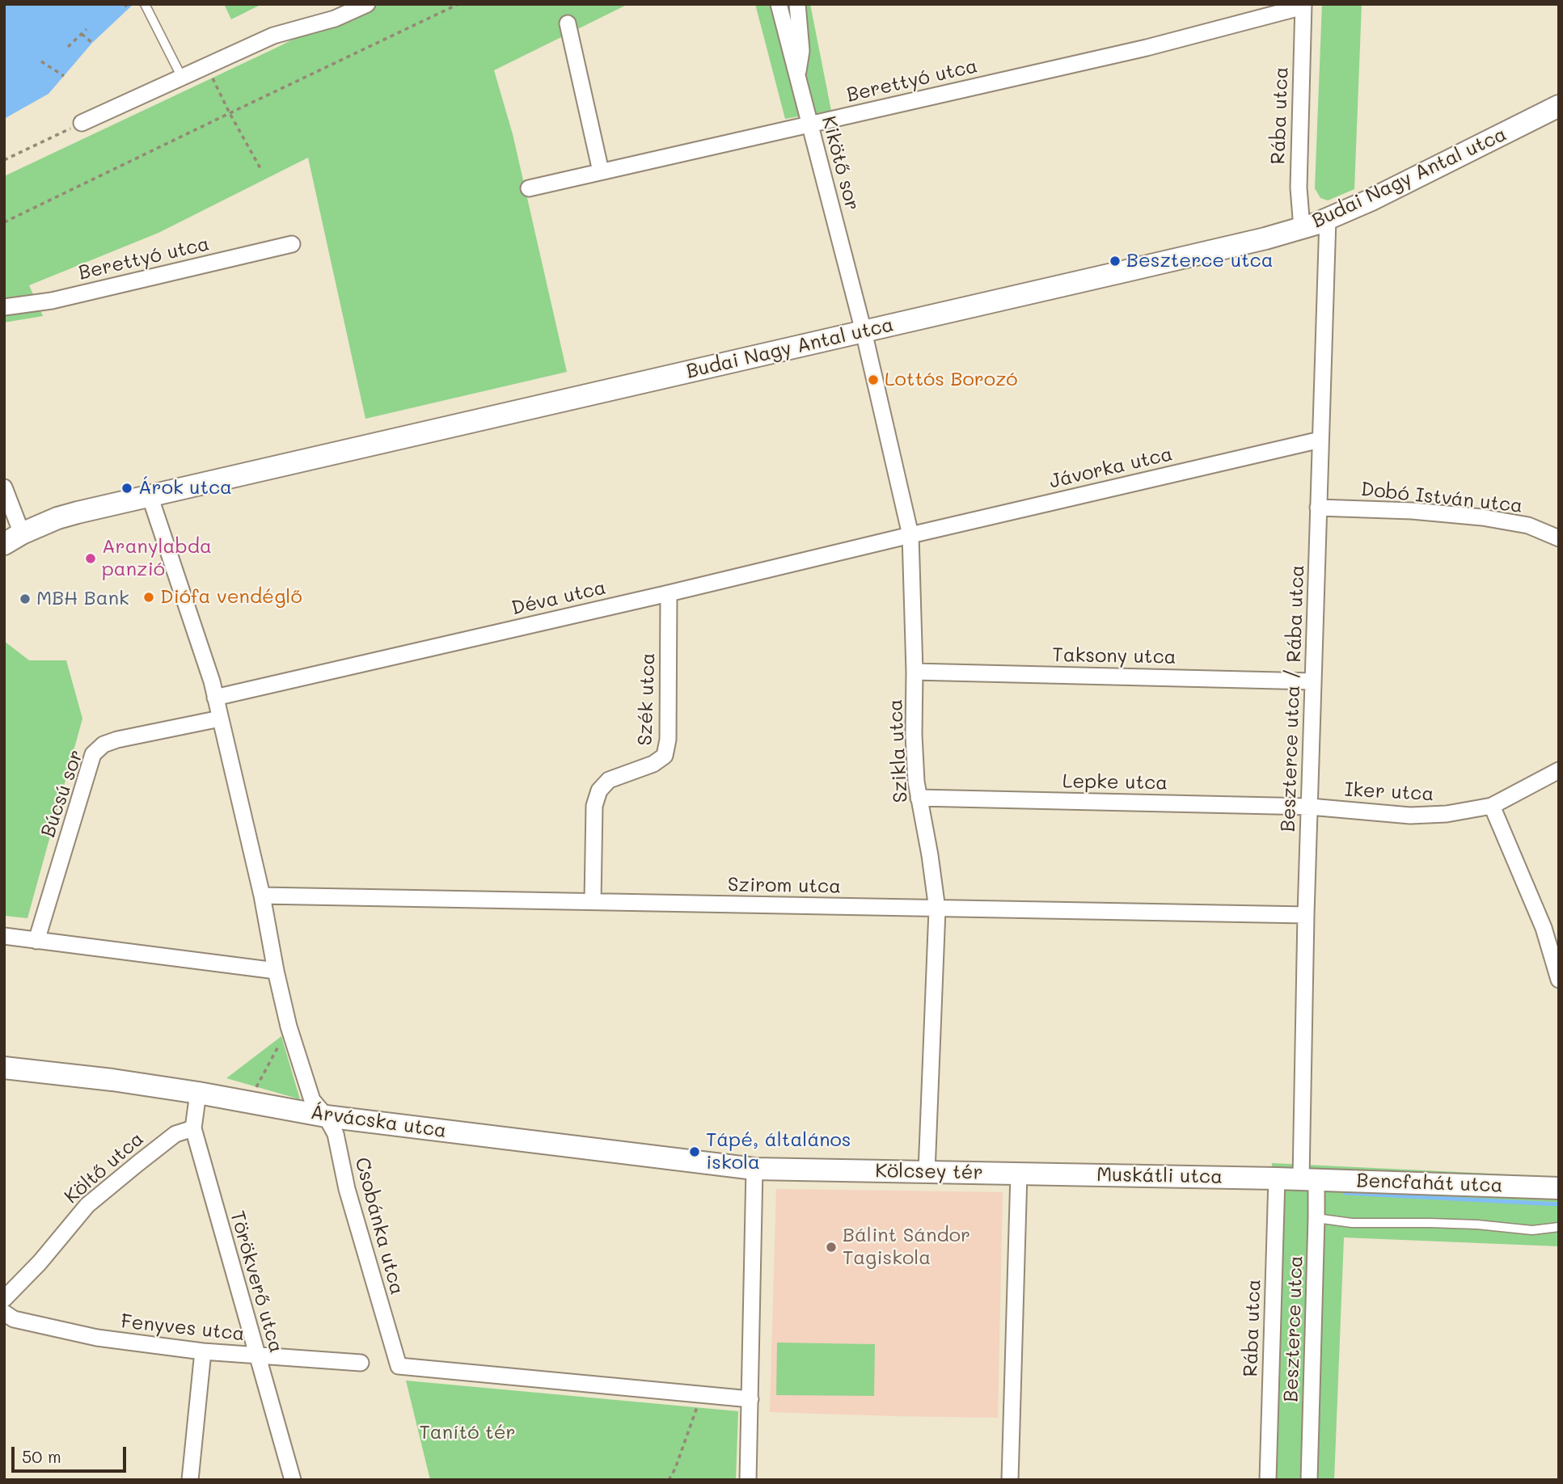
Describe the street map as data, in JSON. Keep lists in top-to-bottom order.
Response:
{
  "streets": {
    "main road": [
      "Budai Nagy Antal utca",
      "Árvácska utca",
      "Kölcsey tér",
      "Muskátli utca",
      "Bencfahát utca"
    ],
    "street": [
      "Berettyó utca",
      "Rába utca",
      "Kikötő sor",
      "Jávorka utca",
      "Dobó István utca",
      "Déva utca",
      "Taksony utca",
      "Beszterce utca / Rába utca",
      "Szék utca",
      "Szikla utca",
      "Lepke utca",
      "Iker utca",
      "Búcsú sor",
      "Szirom utca",
      "Költő utca",
      "Csobánka utca",
      "Törökverő utca",
      "Fenyves utca",
      "Beszterce utca"
    ]
  },
  "crossings": [
    ["Berettyó utca", "Rába utca"],
    ["Berettyó utca", "Kikötő sor"],
    ["Rába utca", "Budai Nagy Antal utca"],
    ["Rába utca", "Muskátli utca"],
    ["Kikötő sor", "Budai Nagy Antal utca"],
    ["Kikötő sor", "Szikla utca"],
    ["Budai Nagy Antal utca", "Beszterce utca / Rába utca"],
    ["Budai Nagy Antal utca", "Szikla utca"],
    ["Jávorka utca", "Déva utca"],
    ["Jávorka utca", "Beszterce utca / Rába utca"],
    ["Jávorka utca", "Szikla utca"],
    ["Dobó István utca", "Beszterce utca / Rába utca"],
    ["Déva utca", "Szék utca"],
    ["Déva utca", "Szikla utca"],
    ["Taksony utca", "Beszterce utca / Rába utca"],
    ["Taksony utca", "Szikla utca"],
    ["Beszterce utca / Rába utca", "Lepke utca"],
    ["Beszterce utca / Rába utca", "Iker utca"],
    ["Beszterce utca / Rába utca", "Szirom utca"],
    ["Beszterce utca / Rába utca", "Muskátli utca"],
    ["Beszterce utca / Rába utca", "Bencfahát utca"],
    ["Beszterce utca / Rába utca", "Beszterce utca"],
    ["Szék utca", "Szirom utca"],
    ["Szikla utca", "Lepke utca"],
    ["Szikla utca", "Szirom utca"],
    ["Szikla utca", "Kölcsey tér"],
    ["Lepke utca", "Iker utca"],
    ["Szirom utca", "Csobánka utca"],
    ["Árvácska utca", "Kölcsey tér"],
    ["Árvácska utca", "Csobánka utca"],
    ["Árvácska utca", "Törökverő utca"],
    ["Költő utca", "Törökverő utca"],
    ["Kölcsey tér", "Muskátli utca"],
    ["Muskátli utca", "Bencfahát utca"],
    ["Muskátli utca", "Beszterce utca"],
    ["Bencfahát utca", "Beszterce utca"],
    ["Törökverő utca", "Fenyves utca"]
  ],
  "parks": ["Tanító tér"],
  "places": [
    "Beszterce utca",
    "Lottós Borozó",
    "Árok utca",
    "Aranylabda panzió",
    "Diófa vendéglő",
    "MBH Bank",
    "Tápé, általános iskola",
    "Bálint Sándor Tagiskola"
  ],
  "scale_bar": "50 m"
}
